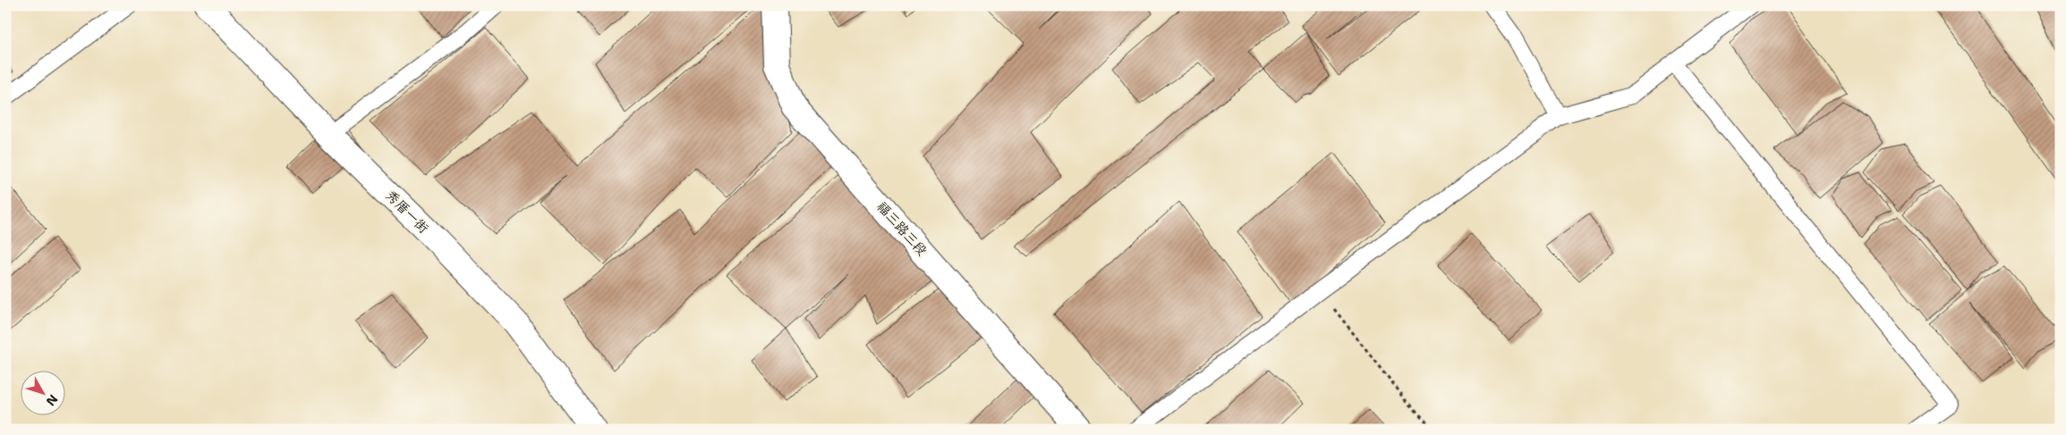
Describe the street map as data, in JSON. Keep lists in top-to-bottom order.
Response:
{
  "streets": {
    "street": ["秀厝一街", "福三路三段"]
  },
  "north": "bottom right"
}
